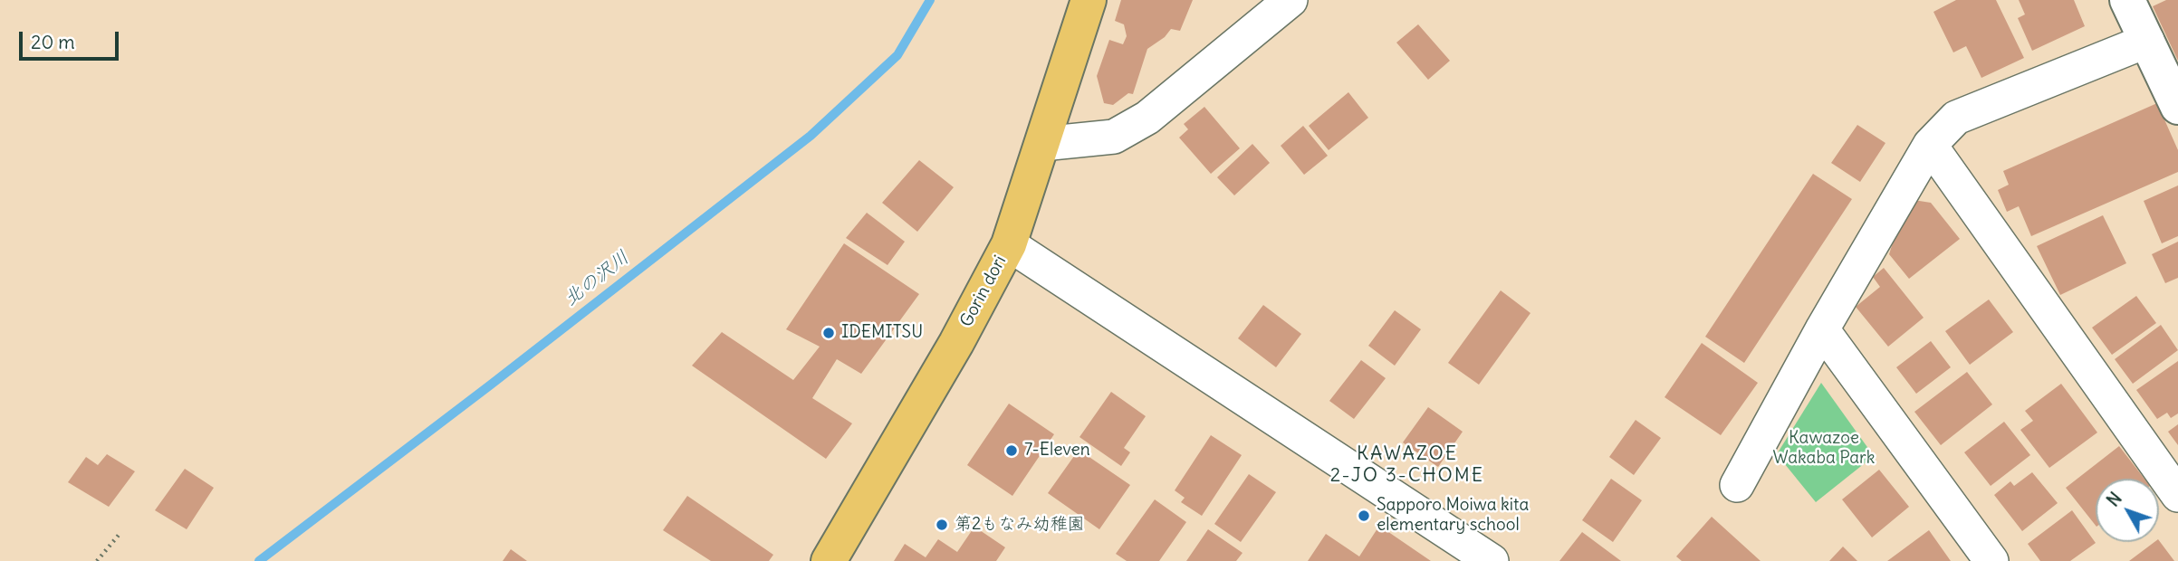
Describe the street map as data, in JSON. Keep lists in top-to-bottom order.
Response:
{
  "streets": {
    "main road": ["Gorin dori"]
  },
  "districts": ["KAWAZOE 2-JO 3-CHOME"],
  "water": ["北の沢川"],
  "parks": ["Kawazoe Wakaba Park"],
  "places": [
    "IDEMITSU",
    "7-Eleven",
    "Sapporo Moiwa kita elementary school",
    "第2もなみ幼稚園"
  ],
  "scale_bar": "20 m",
  "north": "top left"
}
